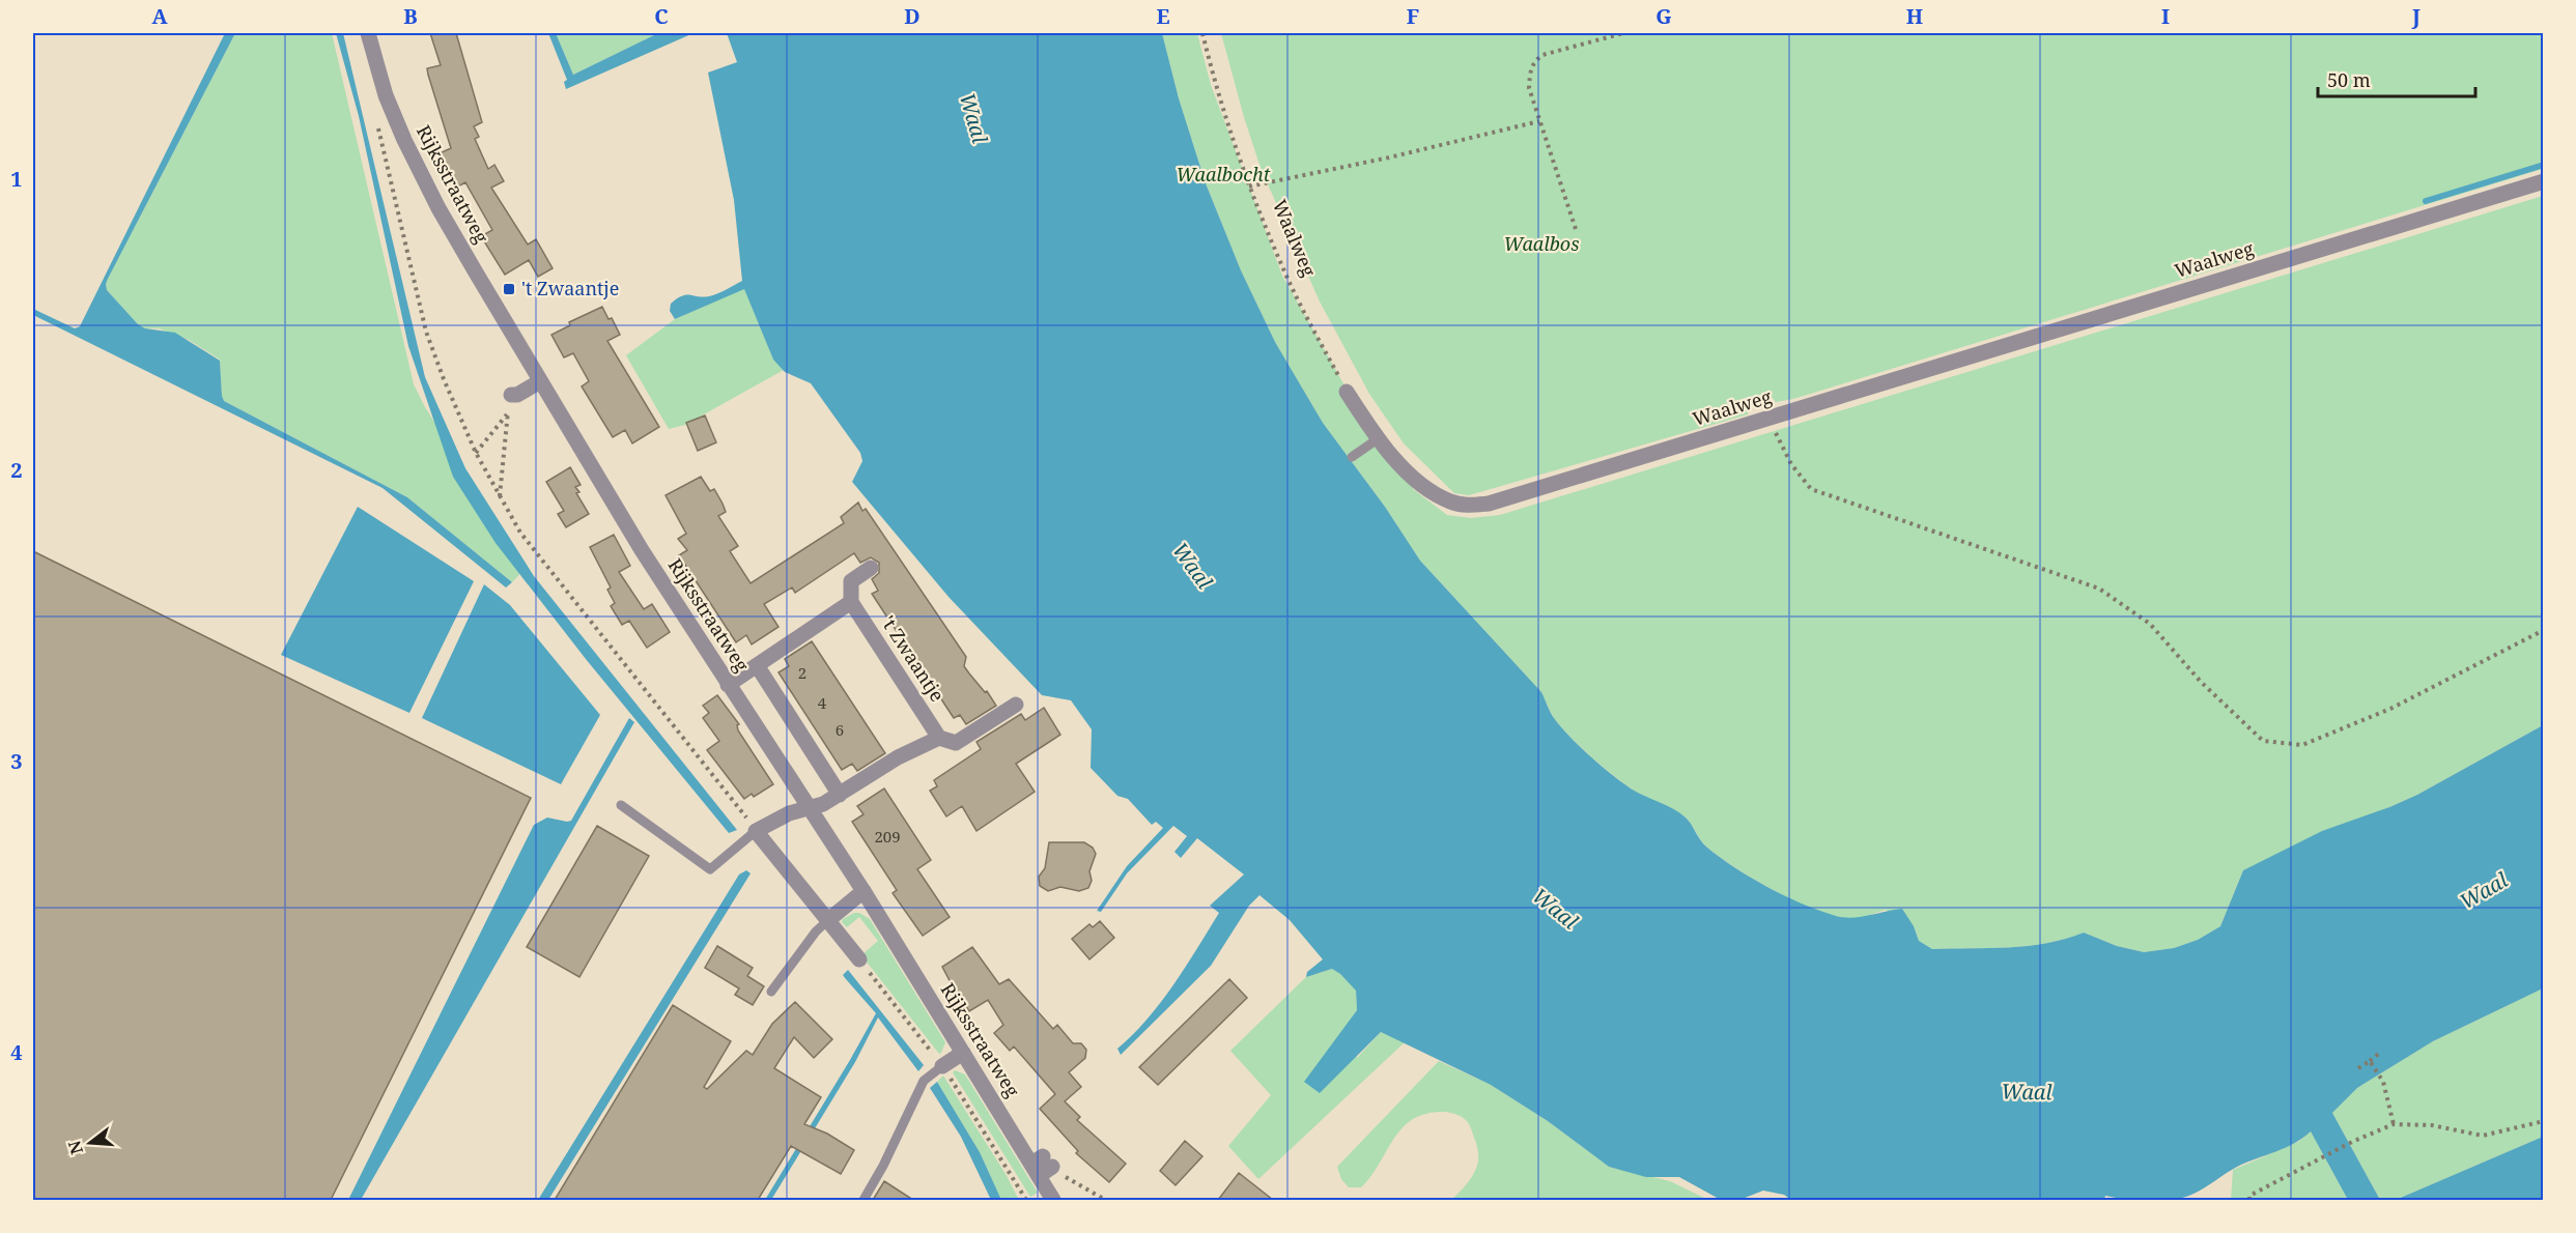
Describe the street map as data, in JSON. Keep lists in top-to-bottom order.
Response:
{
  "streets": {
    "street": ["Rijksstraatweg", "Waalweg", "'t Zwaantje"]
  },
  "water": ["Waal"],
  "parks": ["Waalbocht", "Waalbos"],
  "places": {
    "transit": ["'t Zwaantje"]
  },
  "house_numbers": [
    "2",
    "4",
    "6",
    "209"
  ],
  "scale_bar": "50 m",
  "north": "left",
  "grid": {
    "columns": [
      "A",
      "B",
      "C",
      "D",
      "E",
      "F",
      "G",
      "H",
      "I",
      "J"
    ],
    "rows": [
      "1",
      "2",
      "3",
      "4"
    ]
  }
}
